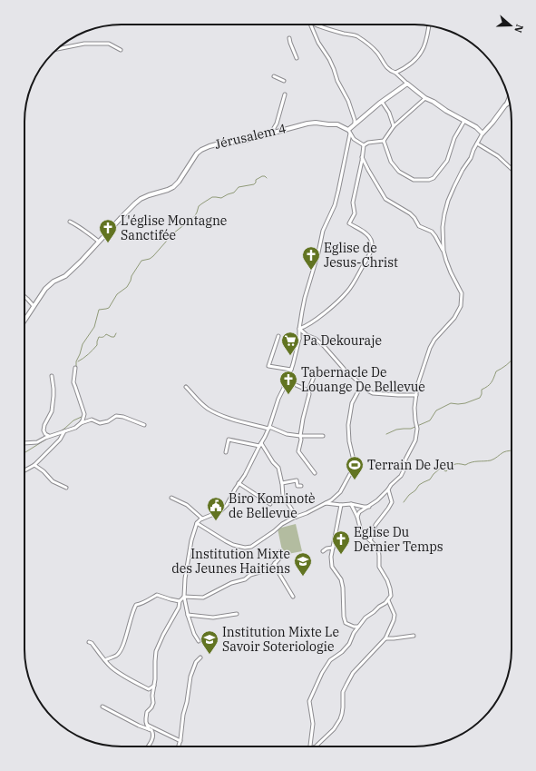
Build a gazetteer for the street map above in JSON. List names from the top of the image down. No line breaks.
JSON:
{"streets":{"street":["Jérusalem 4"]},"places":{"church":["L'église Montagne Sanctifée","Eglise de Jesus-Christ","Tabernacle De Louange De Bellevue","Eglise Du Dernier Temps"],"supermarket":["Pa Dekouraje"],"sports":["Terrain De Jeu"],"public building":["Biro Kominotè de Bellevue"],"school or university":["Institution Mixte des Jeunes Haitiens","Institution Mixte Le Savoir Soteriologie"]},"north":"right"}
